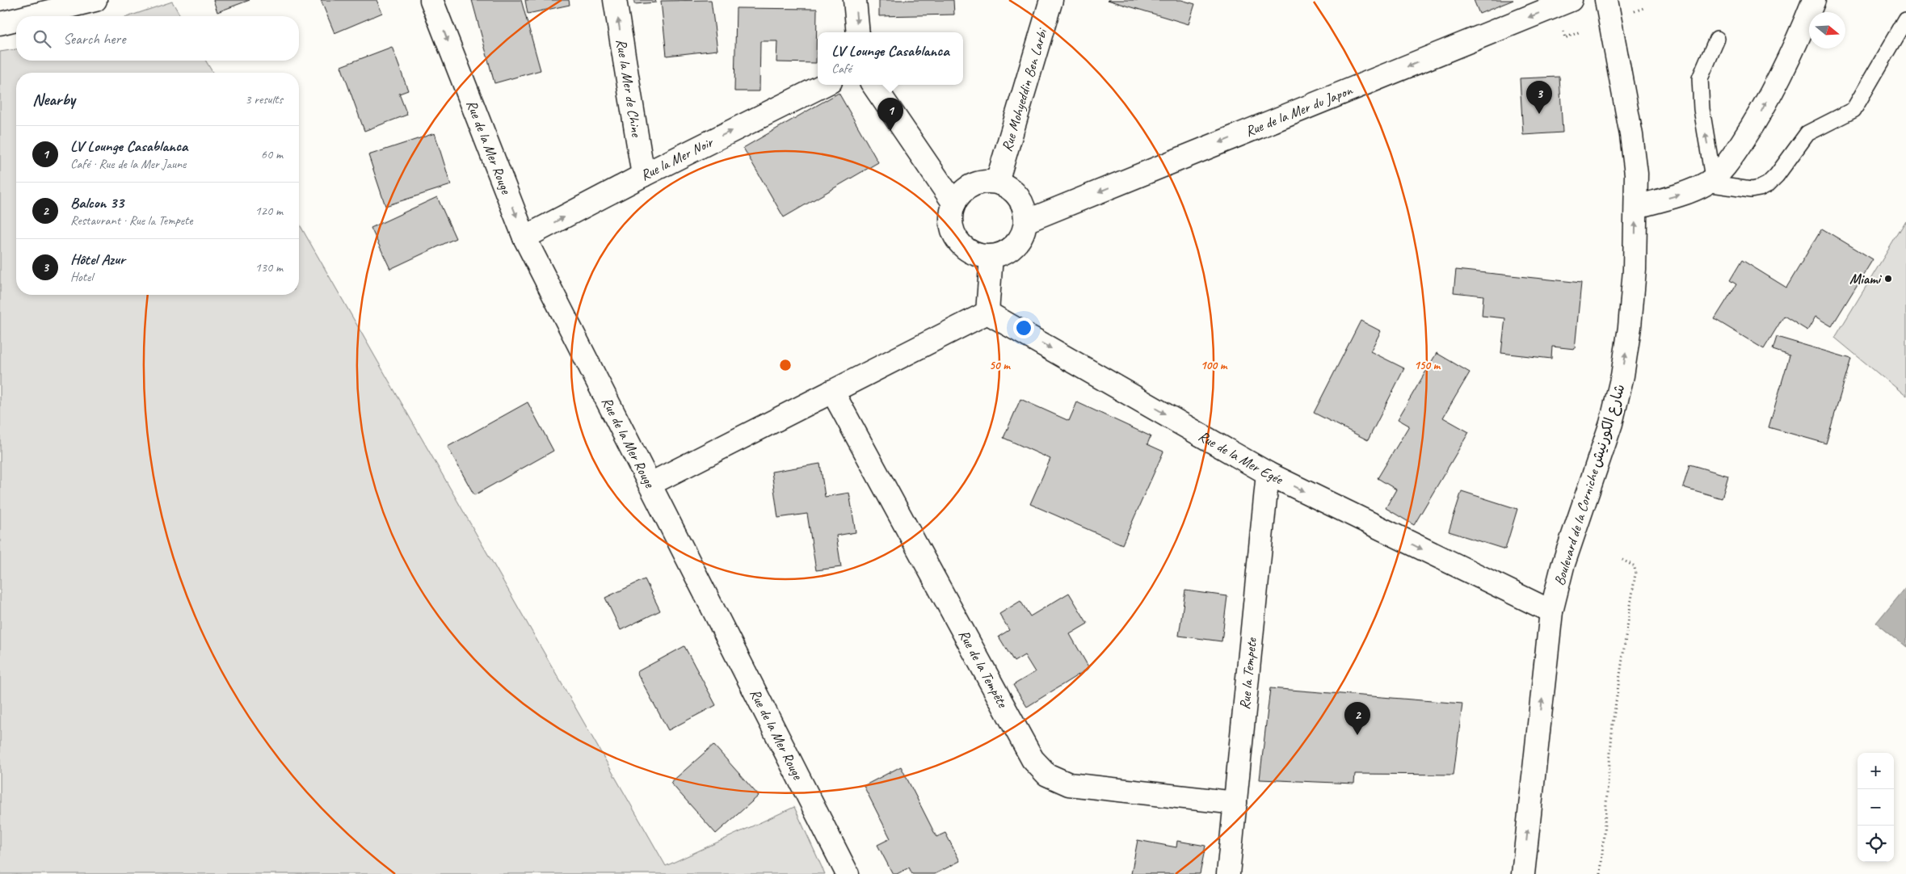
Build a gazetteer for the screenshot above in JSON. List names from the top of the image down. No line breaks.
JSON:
{"streets":{"street":["Rue la Mer de Chine","Rue Mohyeddin Ben Larbi","Rue de la Mer du Japon","Rue de la Mer Rouge","Rue la Mer Noir","Rue de la Mer Egée","Boulevard de la Corniche شارع الكورنيش","Rue de la Tempête","Rue la Tempete"]},"crossings":[["Rue la Mer de Chine","Rue la Mer Noir"],["Rue Mohyeddin Ben Larbi","Rue de la Mer du Japon"],["Rue de la Mer Rouge","Rue la Mer Noir"],["Rue de la Mer Egée","Boulevard de la Corniche شارع الكورنيش"],["Rue de la Mer Egée","Rue la Tempete"],["Rue de la Tempête","Rue la Tempete"]],"one_way":["Rue la Mer de Chine","Rue de la Mer du Japon","Rue la Mer Noir","Rue de la Mer Egée","Boulevard de la Corniche شارع الكورنيش"],"places":["Miami"],"north":"right","page":{"search":"Search here","popup":["LV Lounge Casablanca","Café"],"heading":["Nearby","3 results"],"pins":["3","1","2"],"list":[{"mark":"1","name":"LV Lounge Casablanca","note":"Café · Rue de la Mer Jaune","value":"60 m"},{"mark":"2","name":"Balcon 33","note":"Restaurant · Rue la Tempete","value":"120 m"},{"mark":"3","name":"Hôtel Azur","note":"Hotel","value":"130 m"}],"map_buttons":["+","−"]},"rings":["50 m","100 m","150 m"]}
